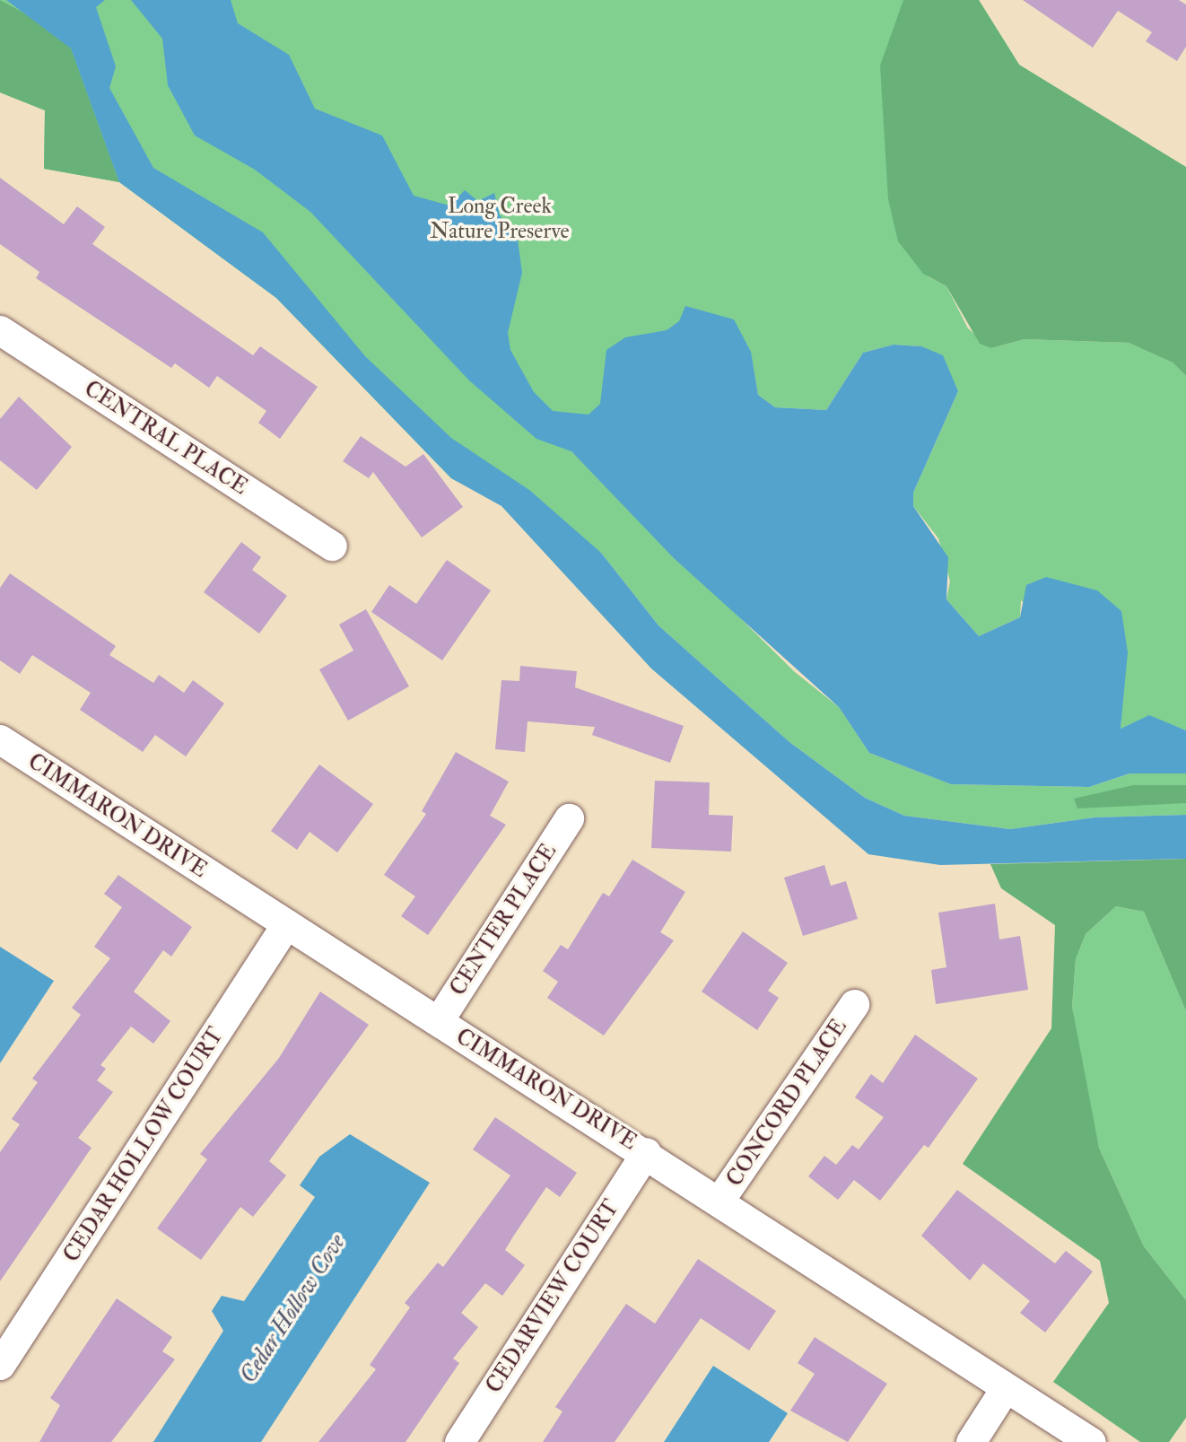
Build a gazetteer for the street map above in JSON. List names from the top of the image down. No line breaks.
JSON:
{"streets":{"street":["CENTRAL PLACE","CIMMARON DRIVE","CENTER PLACE","CONCORD PLACE","CEDAR HOLLOW COURT","CEDARVIEW COURT"]},"crossings":[["CIMMARON DRIVE","CENTER PLACE"],["CIMMARON DRIVE","CONCORD PLACE"],["CIMMARON DRIVE","CEDAR HOLLOW COURT"],["CIMMARON DRIVE","CEDARVIEW COURT"]],"water":["Cedar Hollow Cove"],"parks":["Long Creek Nature Preserve"]}
